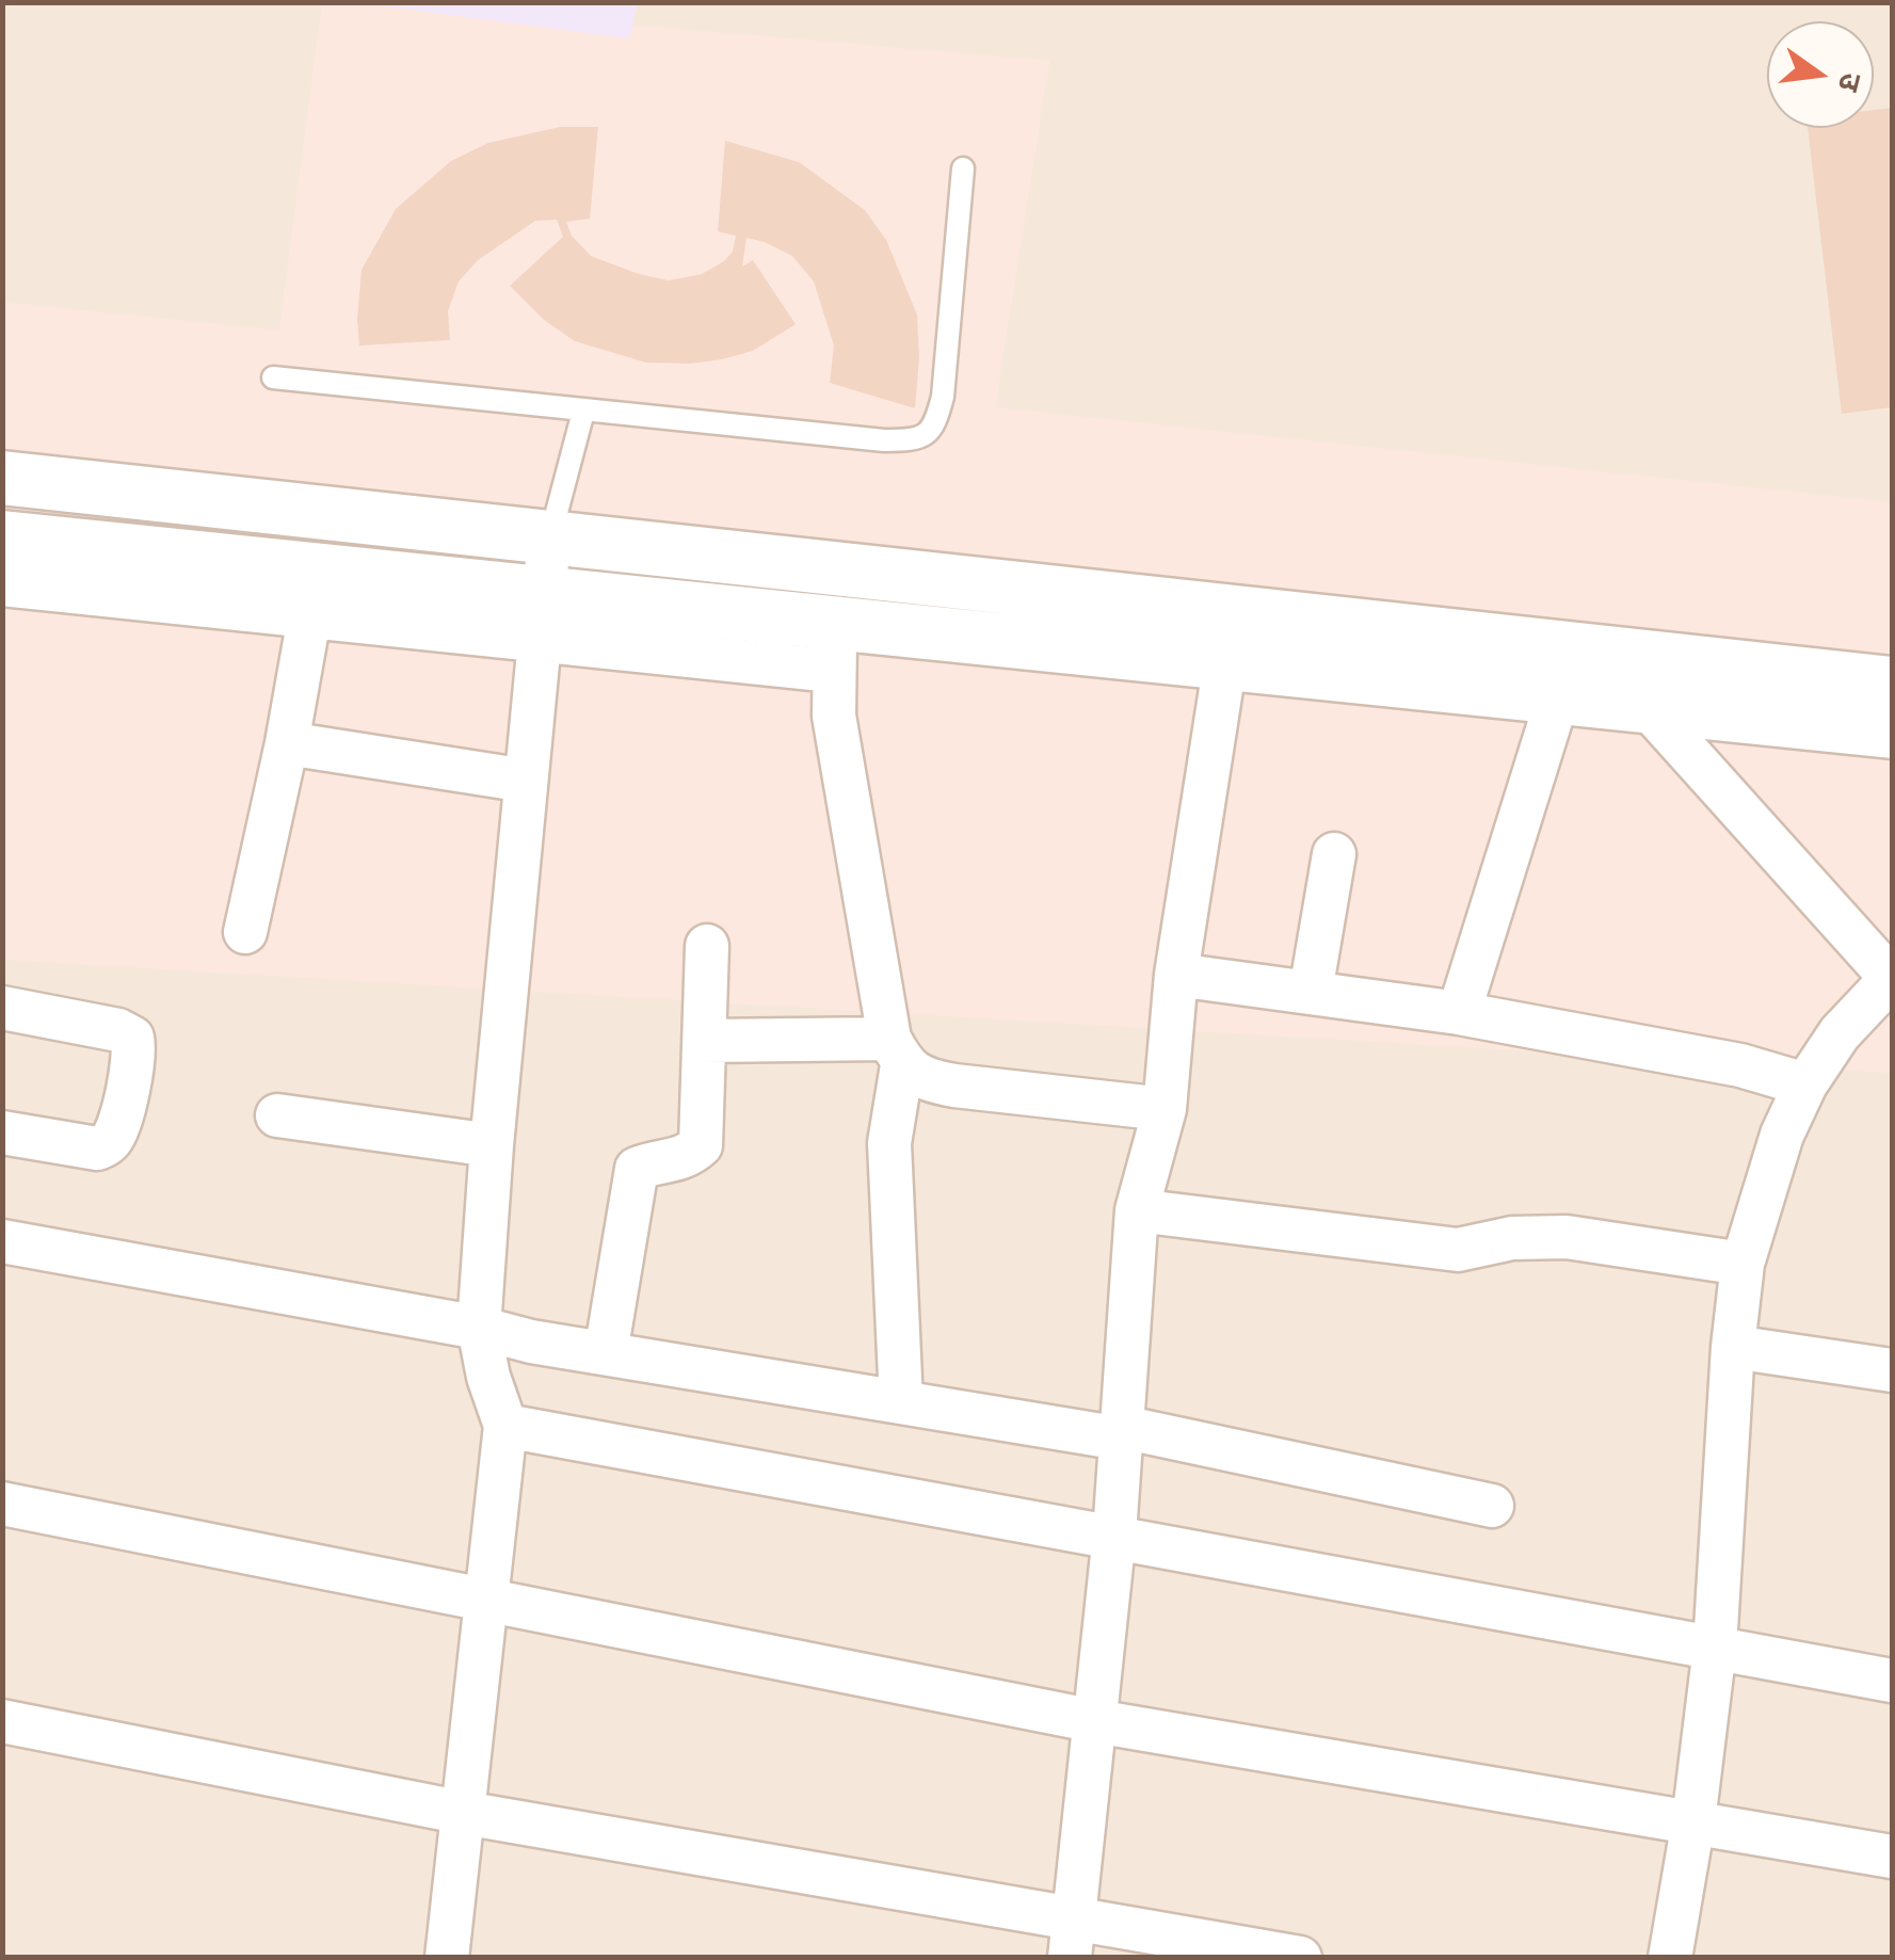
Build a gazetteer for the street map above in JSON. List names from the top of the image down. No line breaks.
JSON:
{"north":"right"}
